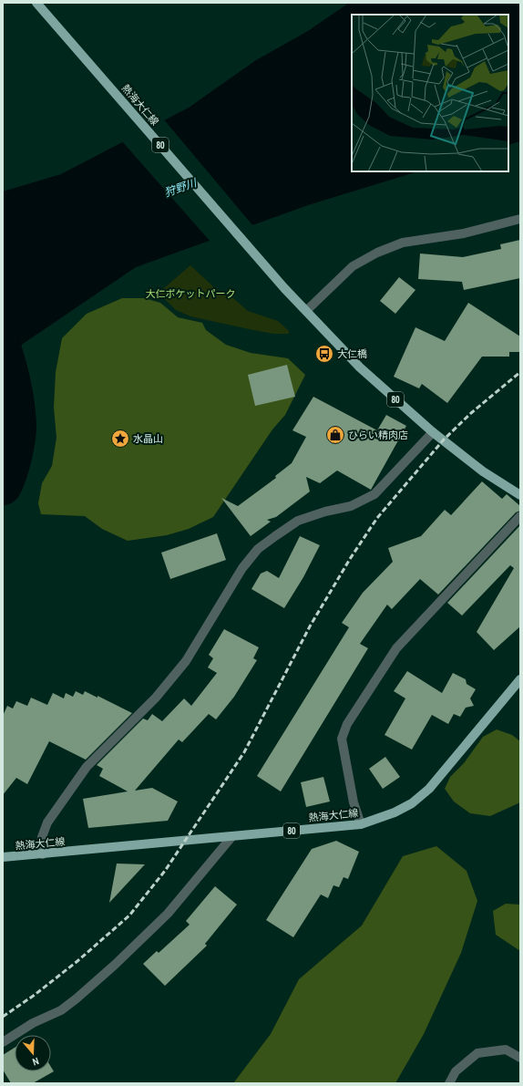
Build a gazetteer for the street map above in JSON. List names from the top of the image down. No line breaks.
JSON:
{"streets":{"main road":["熱海大仁線","80"]},"crossings":[["熱海大仁線","80"]],"water":["狩野川"],"parks":["大仁ポケットパーク"],"places":{"bus stop":["大仁橋"],"shop":["ひらい精肉店"],"place":["水晶山"]},"north":"bottom"}
